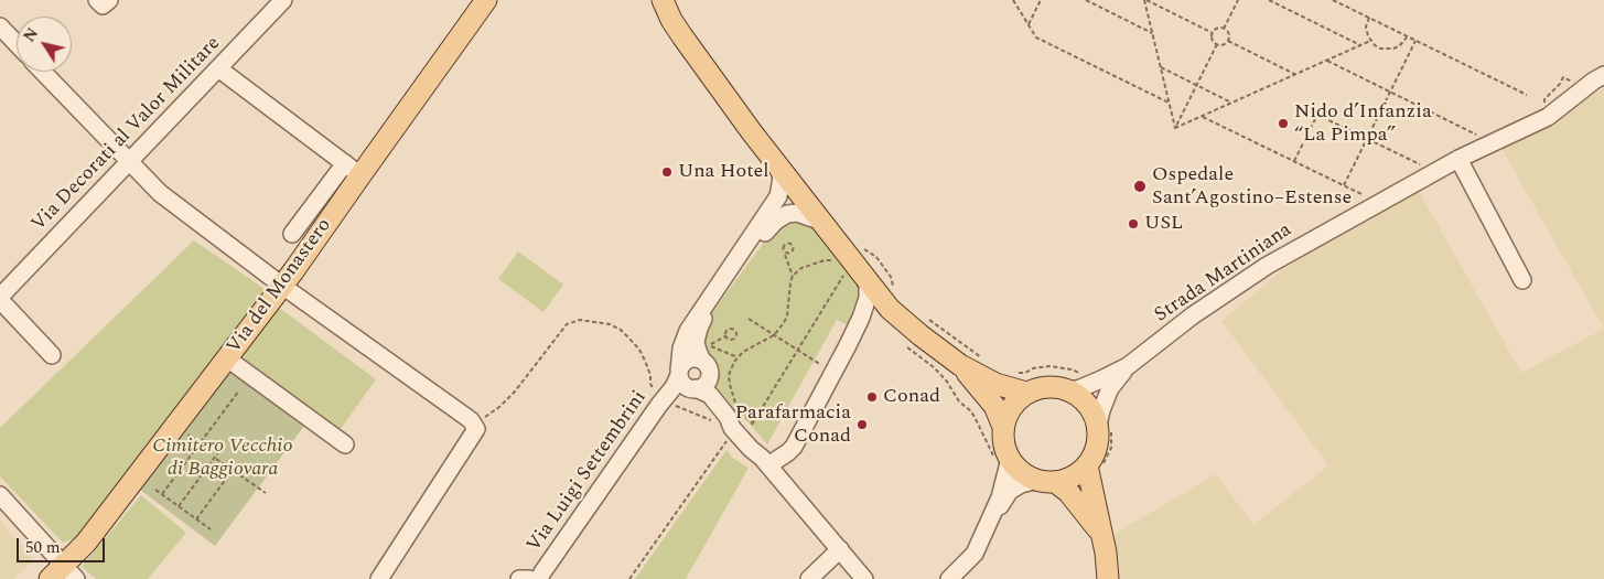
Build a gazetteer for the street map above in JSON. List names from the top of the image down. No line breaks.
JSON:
{"streets":{"main road":["Via del Monastero"],"street":["Via Decorati al Valor Militare","Strada Martiniana","Via Luigi Settembrini"]},"parks":["Cimitero Vecchio di Baggiovara"],"places":["Nido d’Infanzia “La Pimpa”","Una Hotel","Ospedale Sant’Agostino–Estense","USL","Conad","Parafarmacia Conad"],"scale_bar":"50 m","north":"top left"}
